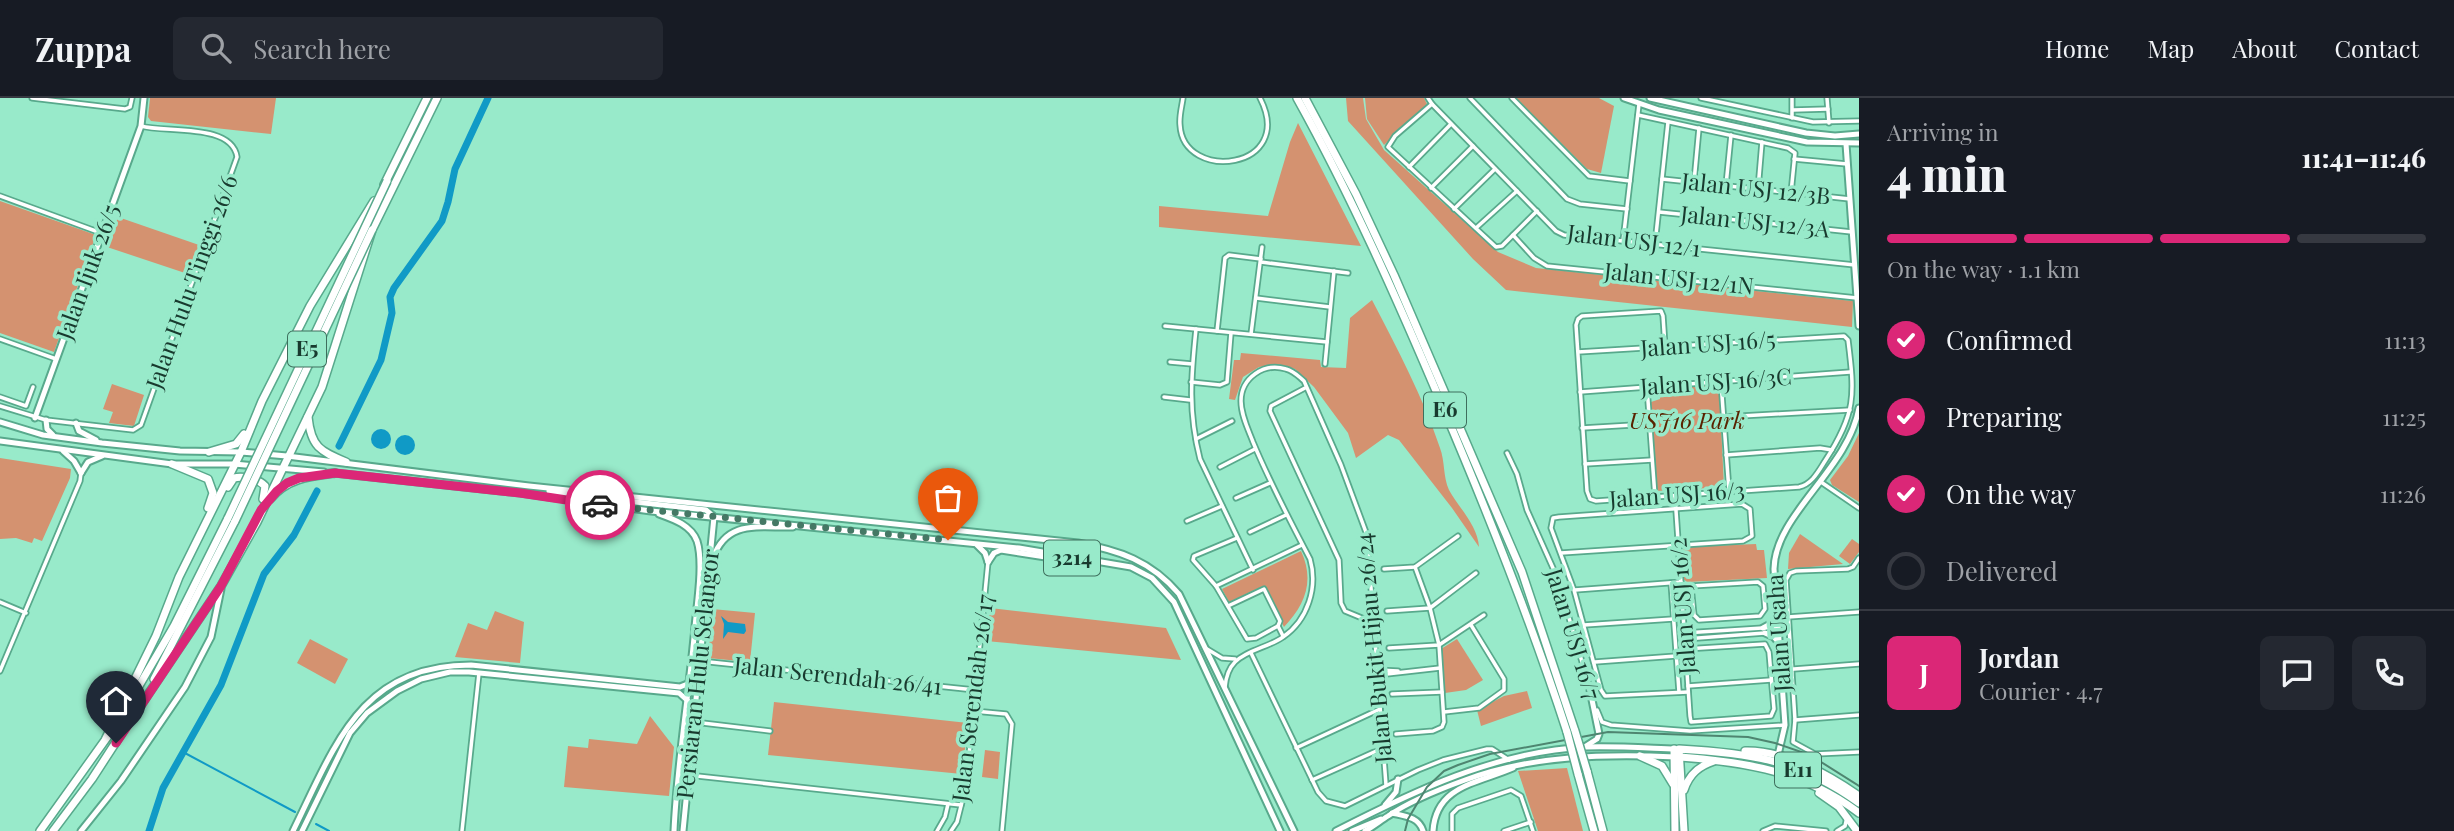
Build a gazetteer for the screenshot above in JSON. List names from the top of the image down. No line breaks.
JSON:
{"streets":{"highway":["E5","E6","E11"],"main road":["Jalan Ijuk 26/5","3214","Jalan Usaha","Persiaran Hulu Selangor"],"street":["Jalan USJ 12/3B","Jalan USJ 12/3A","Jalan USJ 12/1","Jalan USJ 12/1N","Jalan Hulu Tinggi 26/6","Jalan USJ 16/5","Jalan USJ 16/3C","Jalan USJ 16/3","Jalan USJ 16/2","Jalan USJ 16/7","Jalan Bukit Hijau 26/24","Jalan Serendah 26/41","Jalan Serendah 26/17"]},"crossings":[["Jalan Ijuk 26/5","Jalan Hulu Tinggi 26/6"],["Jalan USJ 16/5","Jalan USJ 16/3C"],["Jalan USJ 16/5","Jalan USJ 16/3"],["Jalan USJ 16/3C","Jalan USJ 16/3"],["Jalan USJ 16/3","Jalan USJ 16/2"],["3214","Persiaran Hulu Selangor"],["Jalan Usaha","Jalan USJ 16/7"],["Persiaran Hulu Selangor","Jalan Serendah 26/41"],["Jalan Serendah 26/41","Jalan Serendah 26/17"]],"parks":["USJ16 Park"],"page":{"header":"Zuppa","search":"Search here","nav":["Home","Map","About","Contact"],"heading":["4 min","Arriving in","11:41–11:46"],"panel":["Jordan","Courier · 4.7"],"bar":"On the way · 1.1 km","list":[["Confirmed","11:13"],["Preparing","11:25"],["On the way","11:26"],"Delivered"],"round":"J"}}
